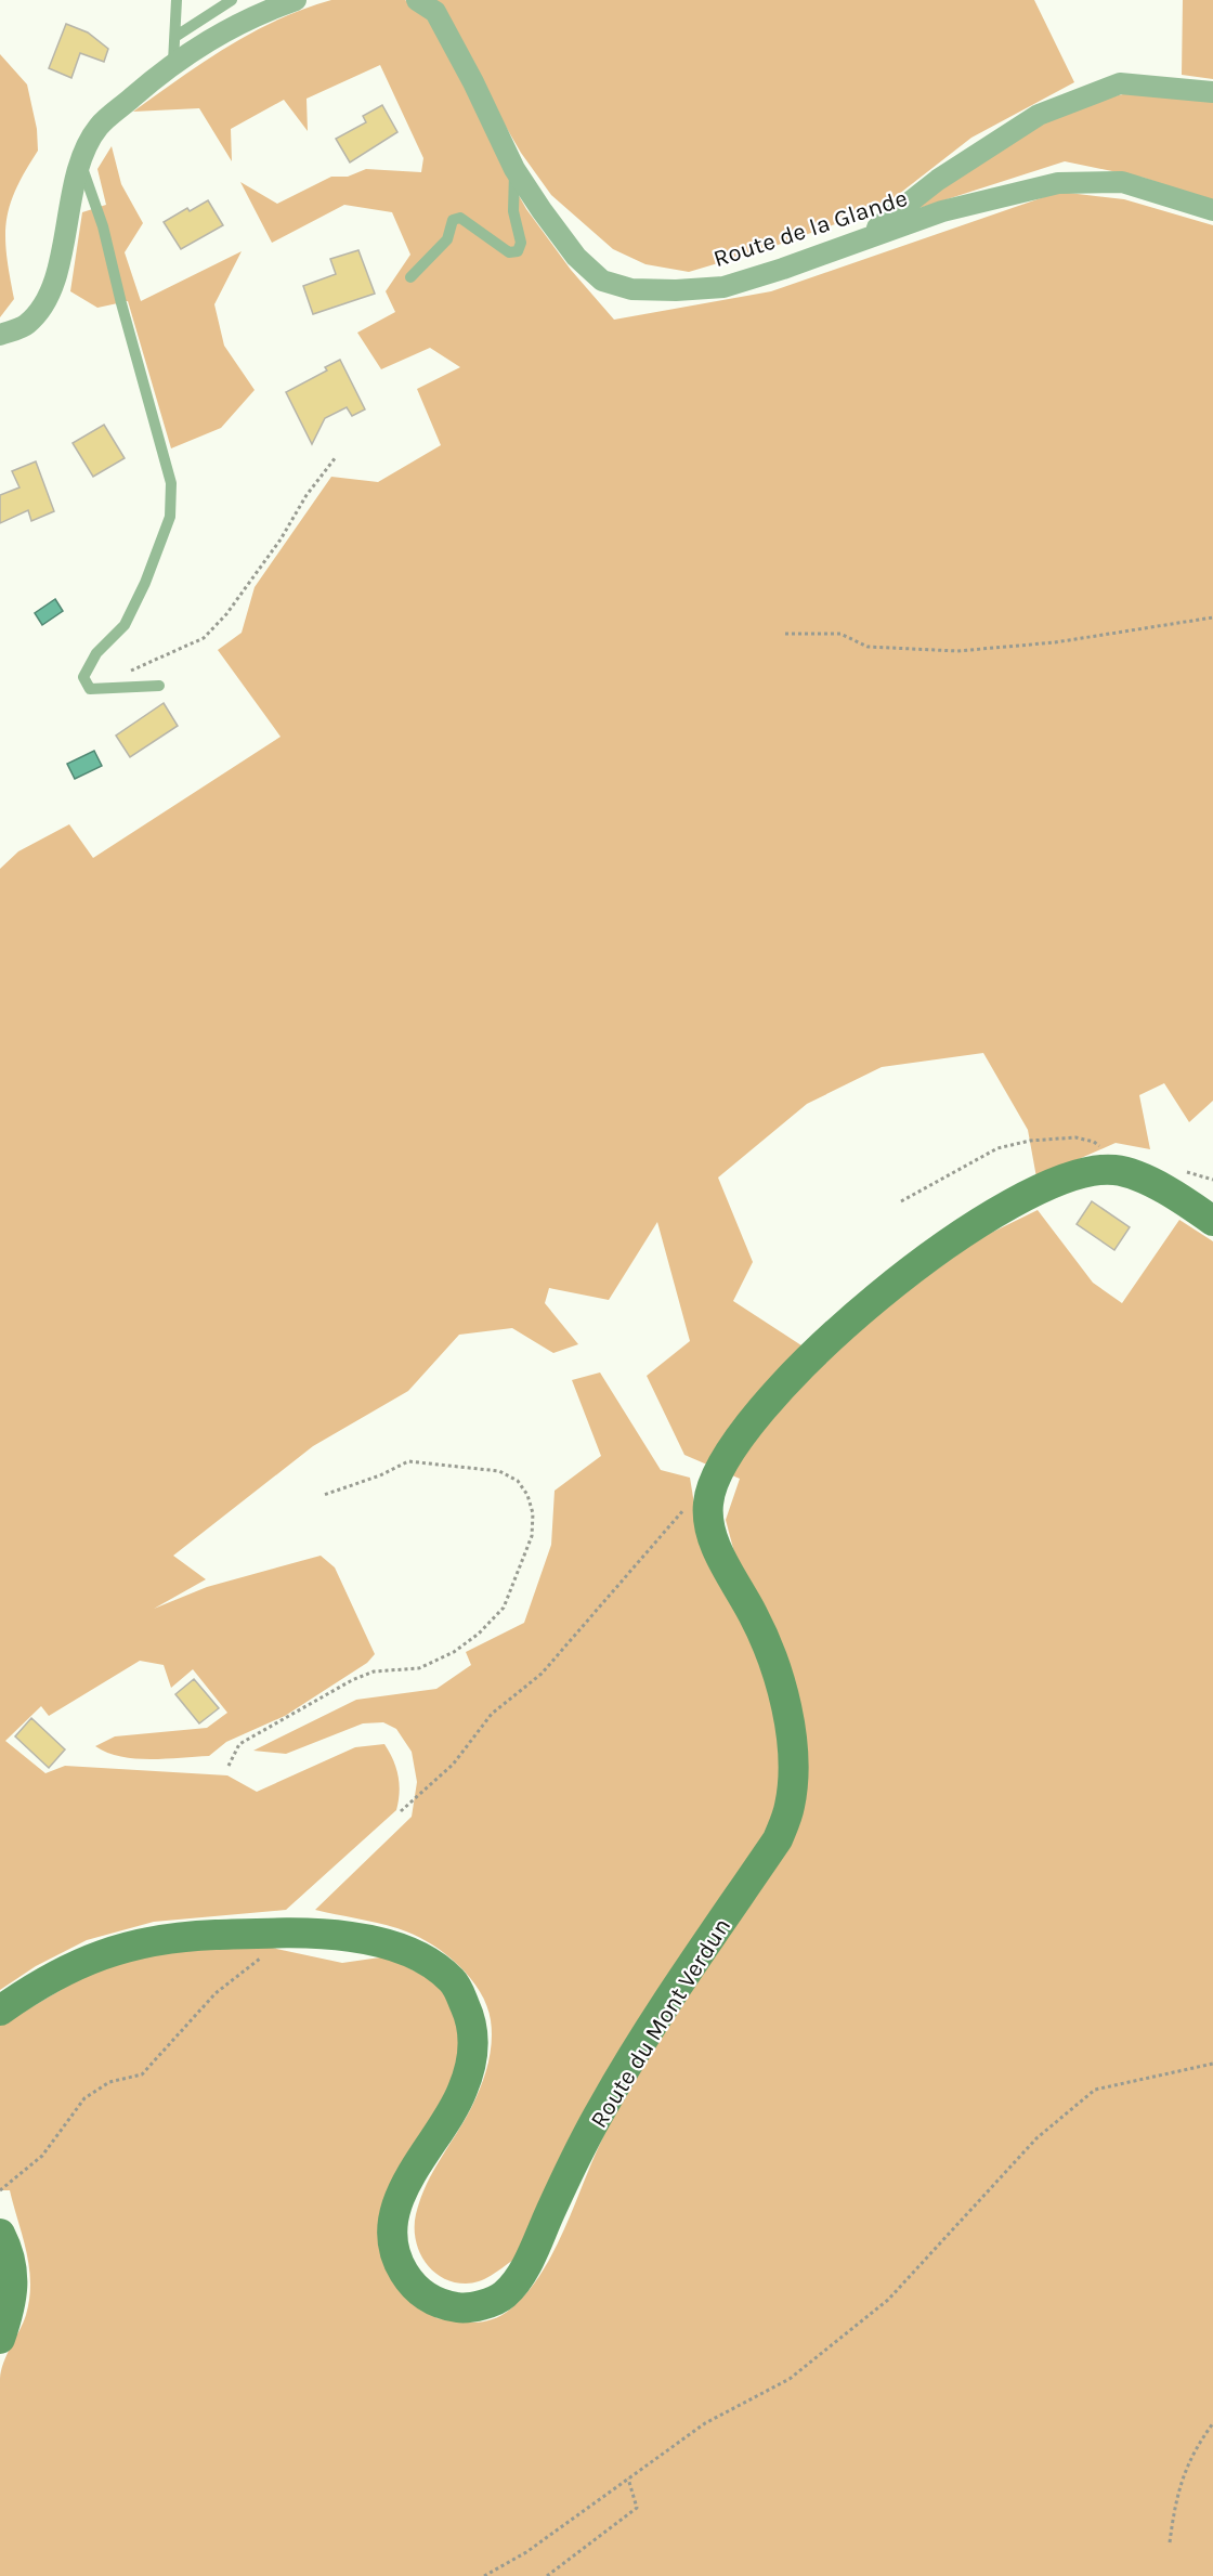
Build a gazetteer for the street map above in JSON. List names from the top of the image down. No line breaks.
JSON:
{"streets":{"street":["Route de la Glande","Route du Mont Verdun"]}}
